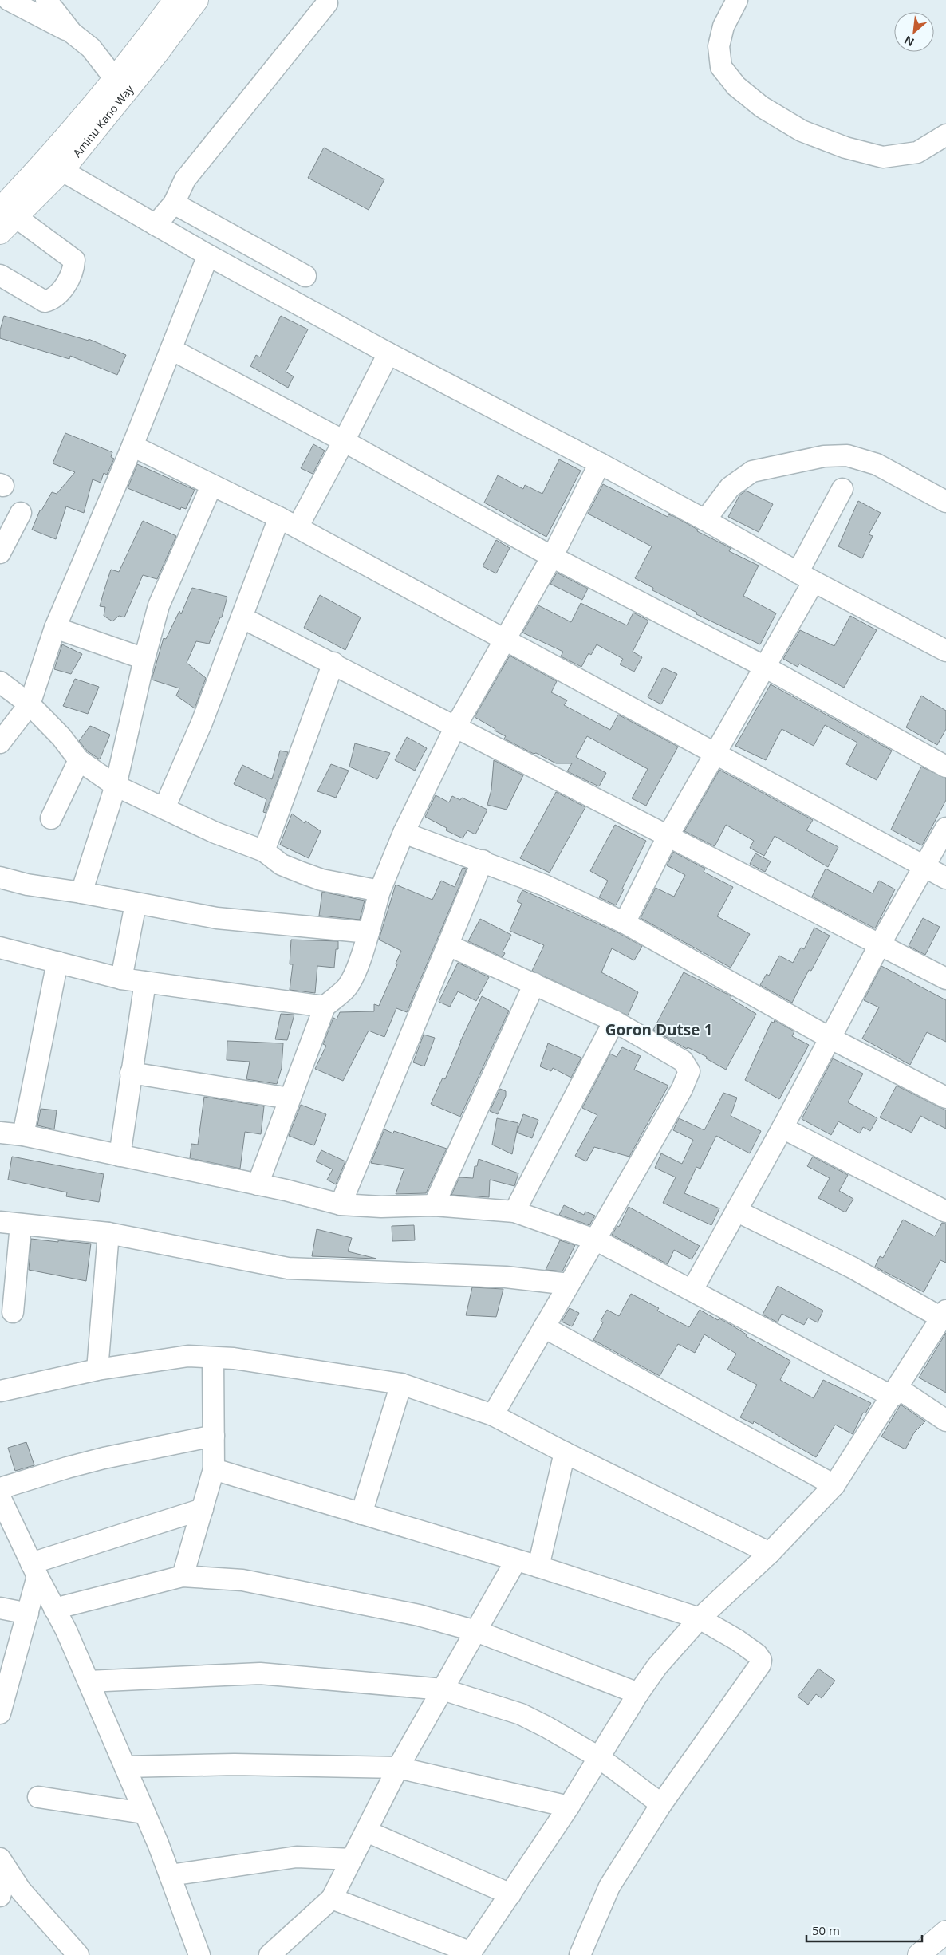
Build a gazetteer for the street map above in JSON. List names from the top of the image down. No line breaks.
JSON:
{"streets":{"main road":["Aminu Kano Way"]},"districts":["Goron Dutse 1"],"scale_bar":"50 m","north":"bottom left"}
